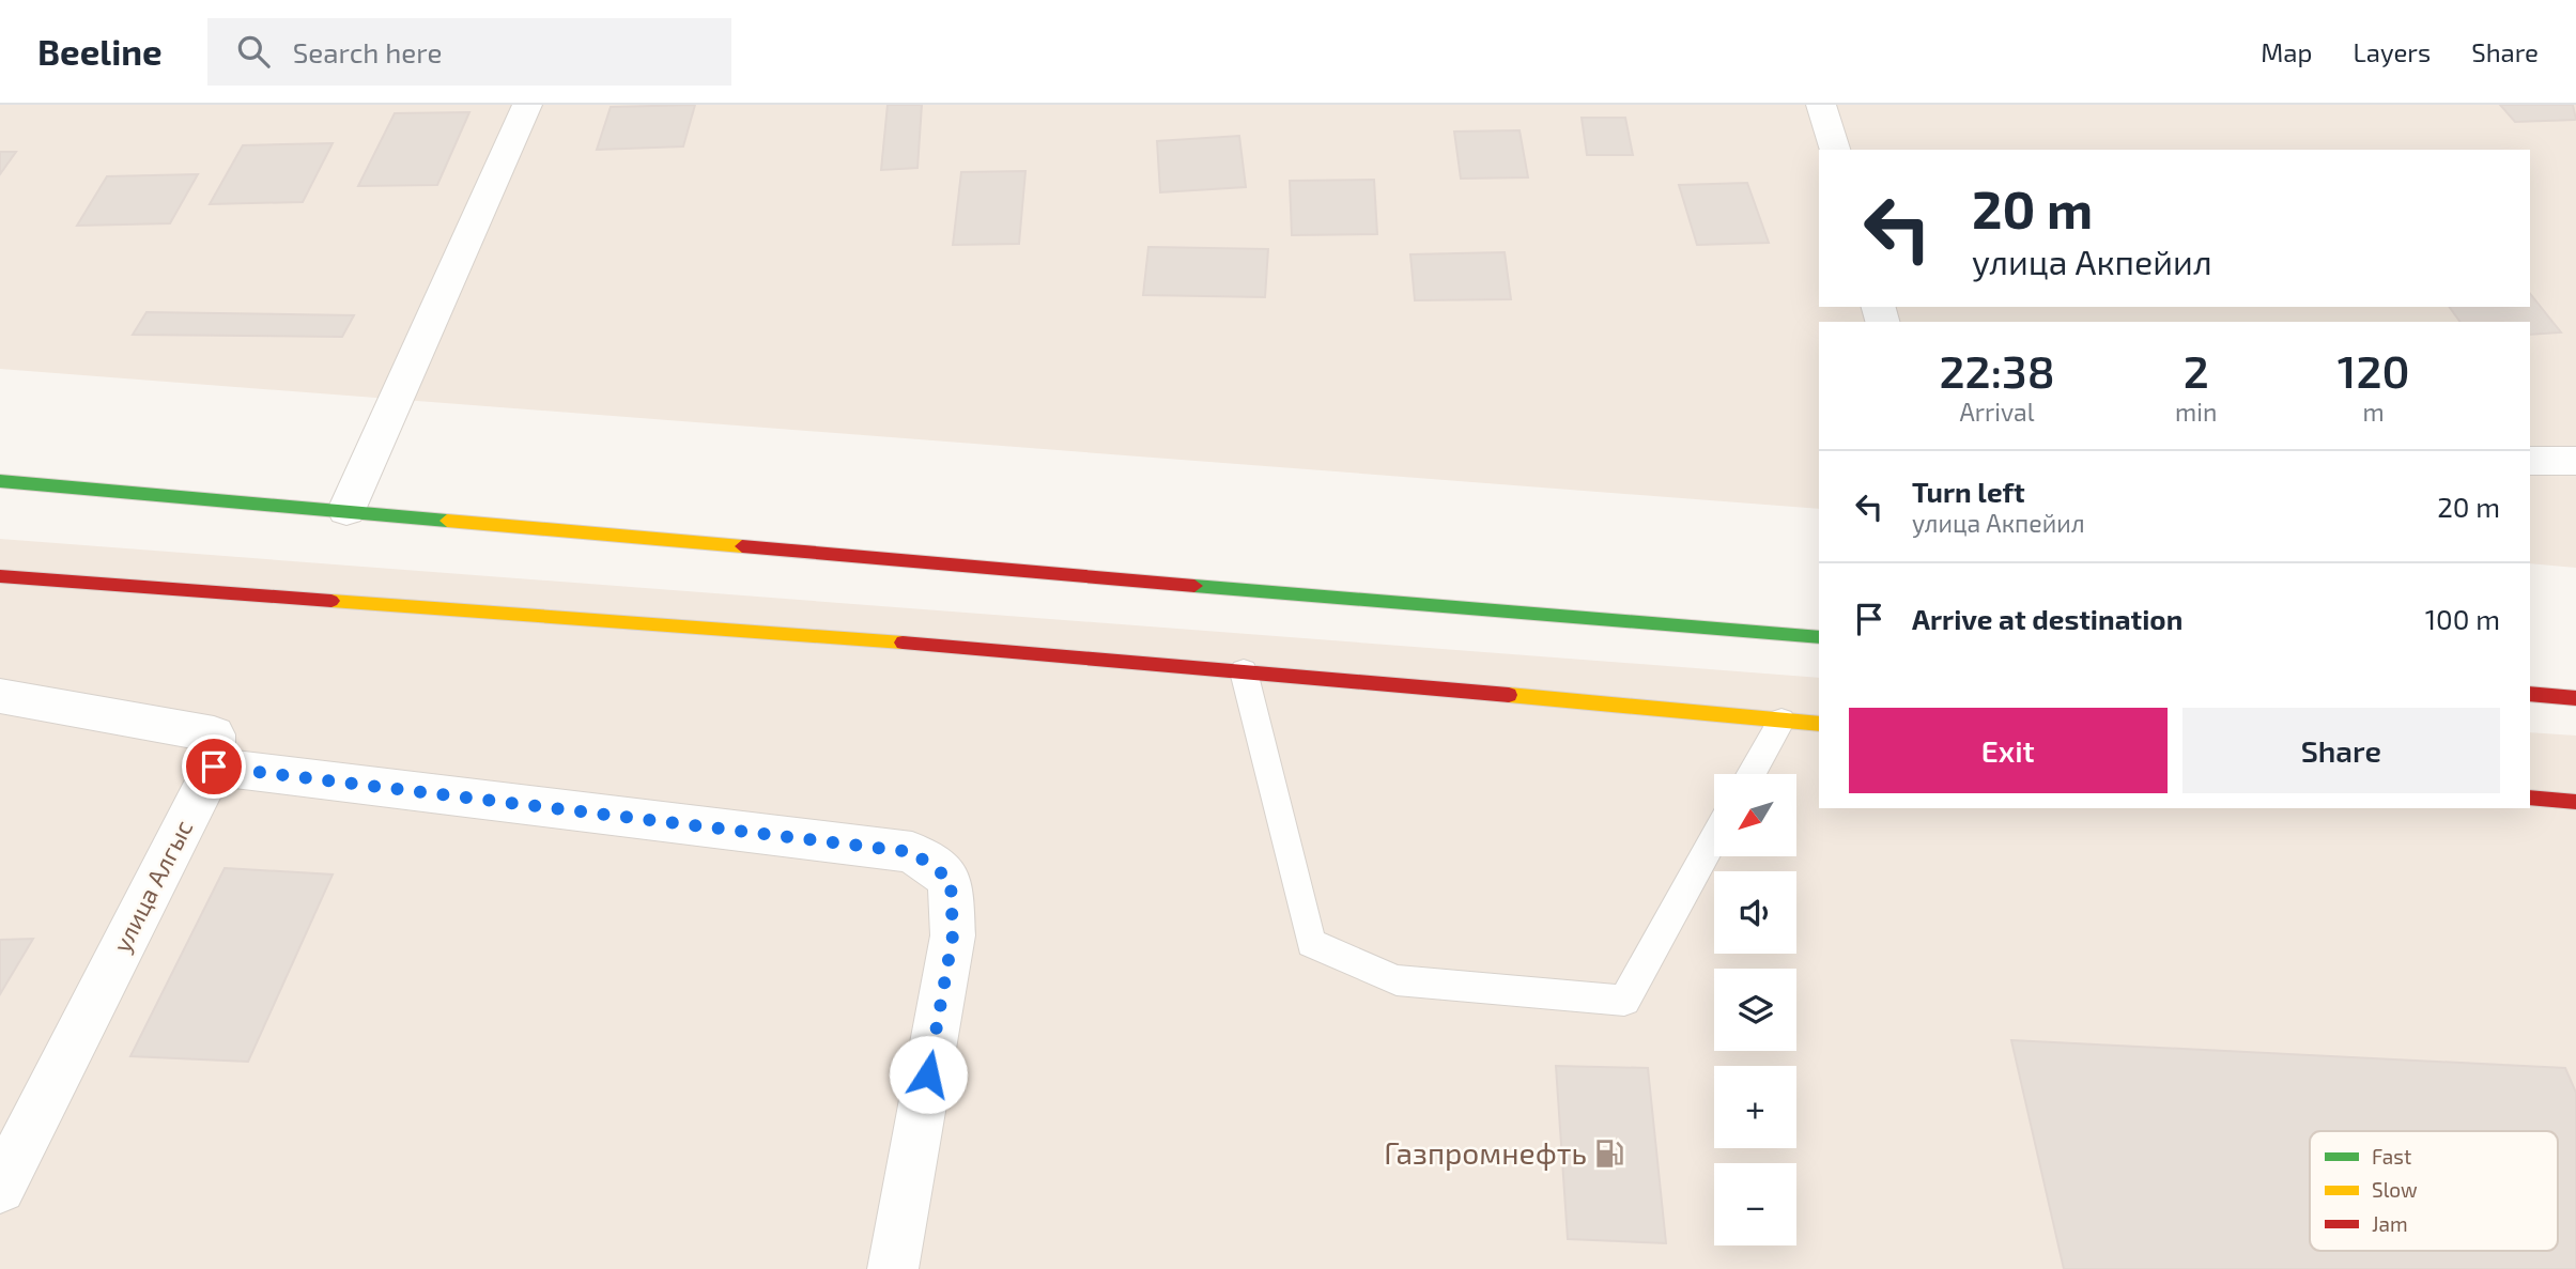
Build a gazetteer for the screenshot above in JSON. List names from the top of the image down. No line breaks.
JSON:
{"streets":{"street":["улица Алгыс"]},"places":{"fuel station":["Газпромнефть"]},"legend":["Fast","Slow","Jam"],"north":"bottom left","page":{"header":"Beeline","search":"Search here","nav":["Map","Layers","Share"],"turn":["20 m","улица Акпейил"],"eta":["22:38","Arrival","2","min","120","m"],"list":[{"name":"Turn left","note":"улица Акпейил","value":"20 m"},{"name":"Arrive at destination","value":"100 m"}],"buttons":["Exit","Share"],"map_buttons":["+","−"]}}
